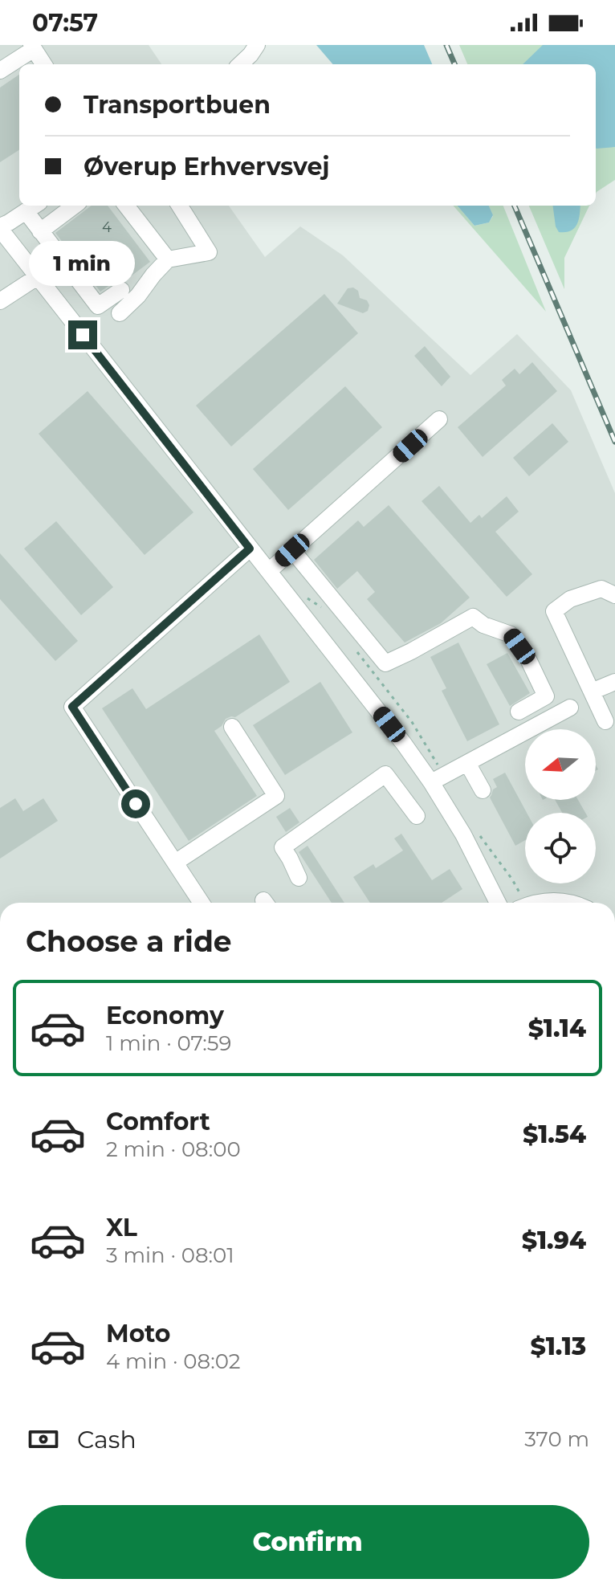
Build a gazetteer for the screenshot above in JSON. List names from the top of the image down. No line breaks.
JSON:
{"house_numbers":["4"],"north":"left","page":{"status":"07:57","banner":["Transportbuen","Øverup Erhvervsvej"],"bubble":"1 min","heading":"Choose a ride","list":[{"name":"Economy","note":"1 min · 07:59","value":"$1.14"},{"name":"Comfort","note":"2 min · 08:00","value":"$1.54"},{"name":"XL","note":"3 min · 08:01","value":"$1.94"},{"name":"Moto","note":"4 min · 08:02","value":"$1.13"}],"pay":["Cash","370 m"],"buttons":"Confirm"}}
